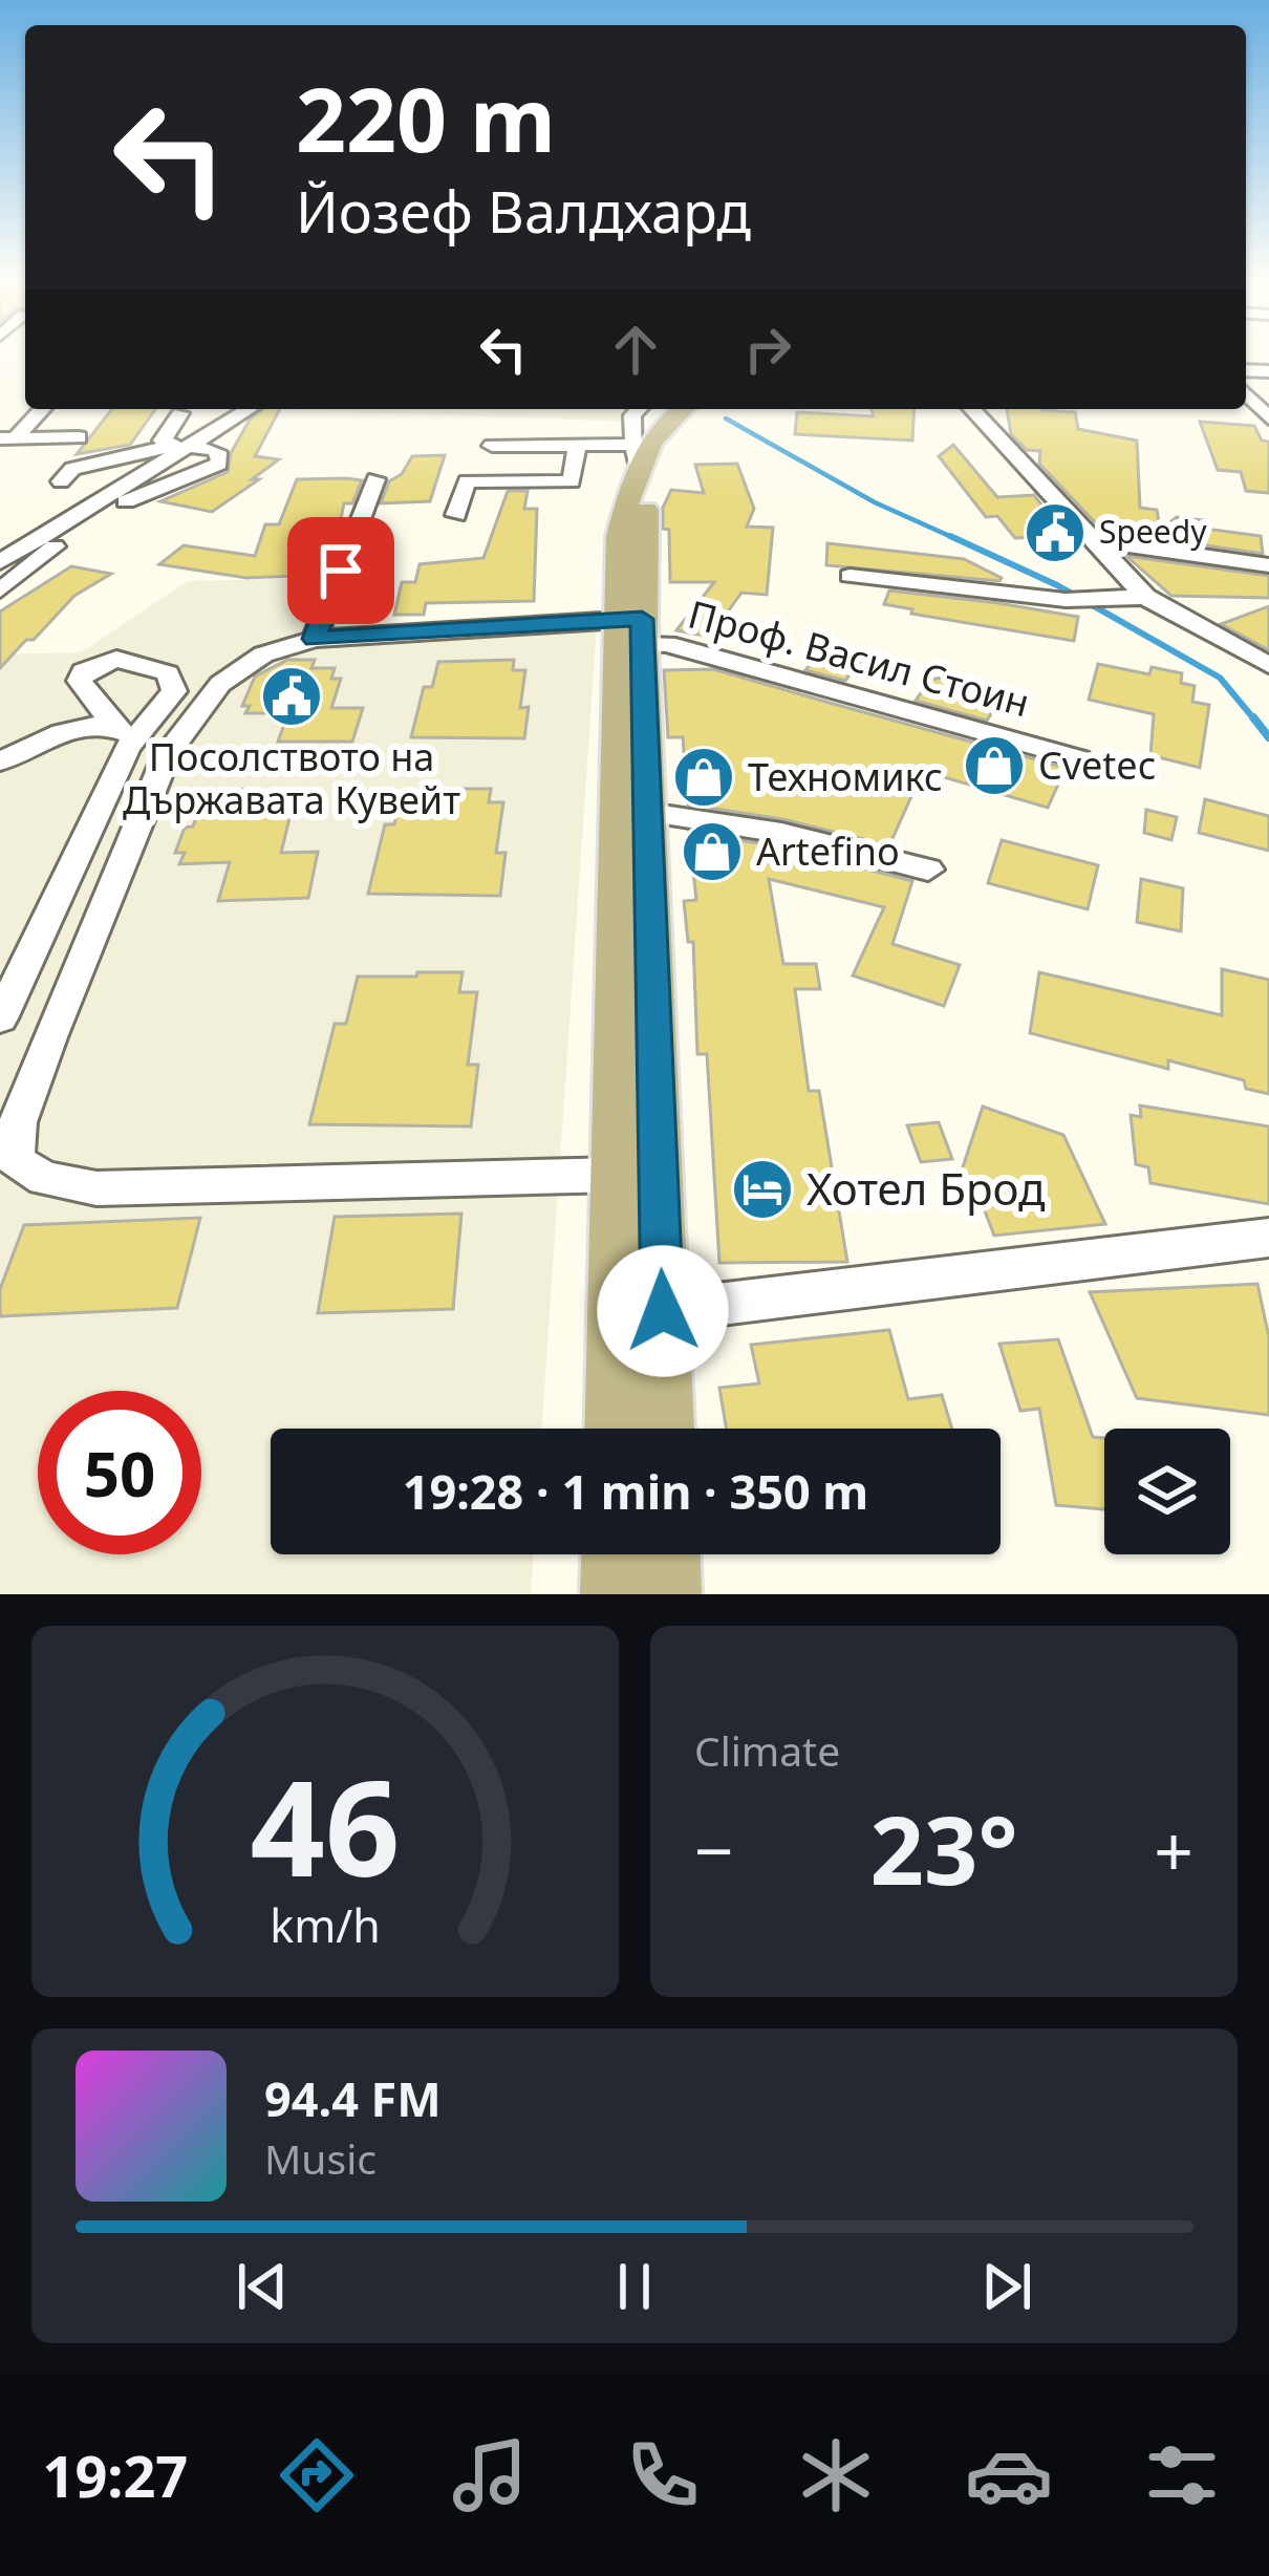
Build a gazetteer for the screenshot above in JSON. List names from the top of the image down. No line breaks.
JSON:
{"streets":{"street":["Проф. Васил Стоин"]},"places":{"public building":["Speedy","Посолството на Държавата Кувейт"],"shop":["Cvetec","Техномикс","Artefino"],"hotel":["Хотел Брод"]},"page":{"turn":["220 m","Йозеф Валдхард"],"limit":"50","trip":"19:28 · 1 min · 350 m","tile":"Climate","heat":["−","23°","+"],"song":["94.4 FM","Music"],"tabs":"19:27","gauge":["46","km/h"]}}
